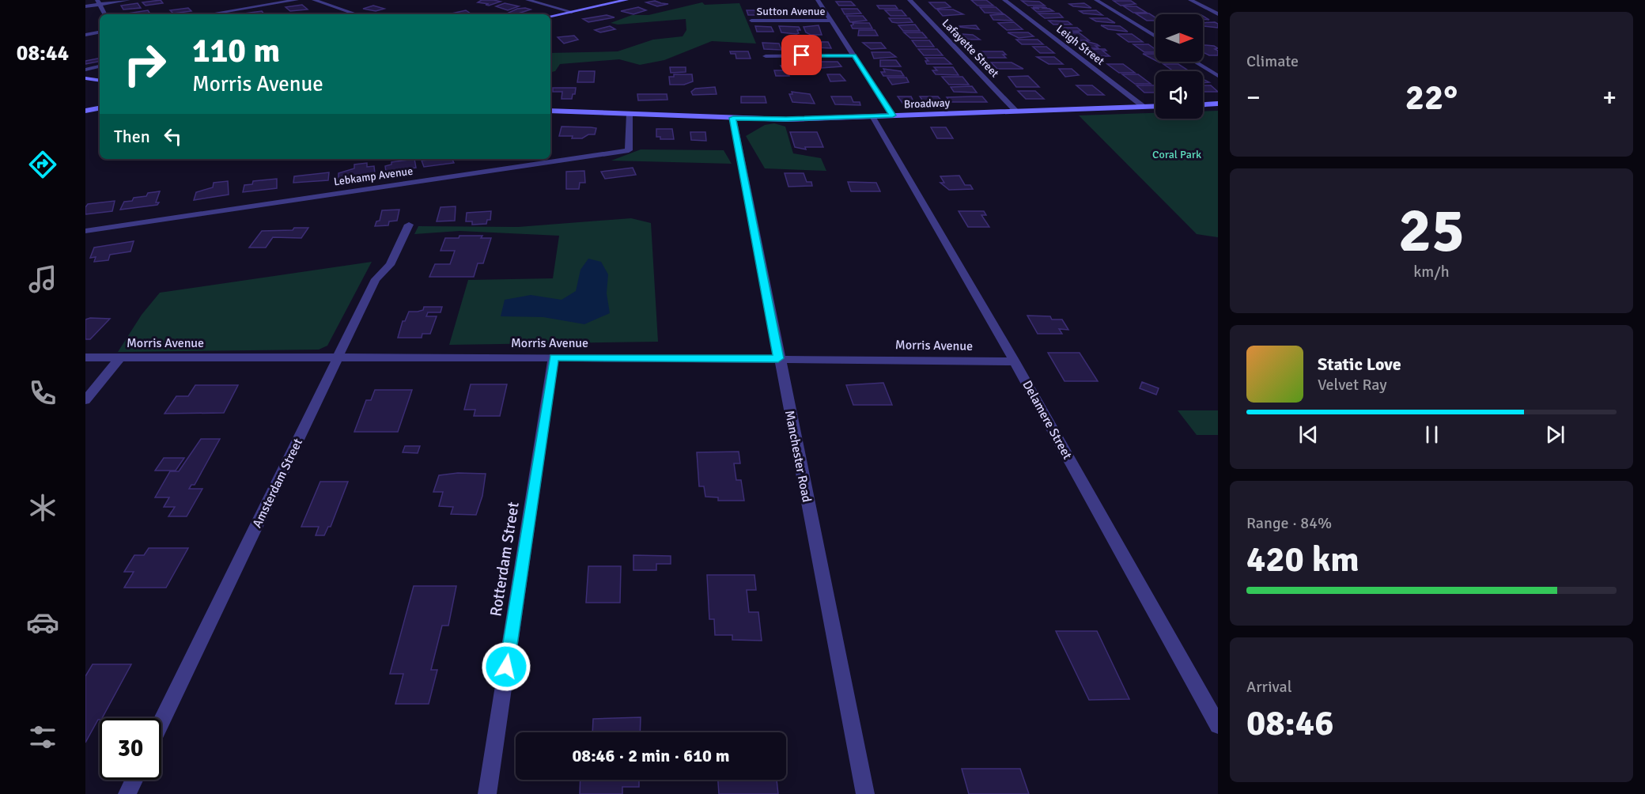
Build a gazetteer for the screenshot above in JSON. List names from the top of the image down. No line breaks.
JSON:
{"streets":{"main road":["Broadway"],"street":["Sutton Avenue","Leigh Street","Lafayette Street","Lebkamp Avenue","Morris Avenue","Delamere Street","Manchester Road","Amsterdam Street","Rotterdam Street"]},"crossings":[["Leigh Street","Broadway"],["Lafayette Street","Broadway"],["Broadway","Lebkamp Avenue"],["Broadway","Delamere Street"],["Broadway","Manchester Road"],["Morris Avenue","Delamere Street"],["Morris Avenue","Manchester Road"],["Morris Avenue","Amsterdam Street"],["Morris Avenue","Rotterdam Street"]],"parks":["Coral Park"],"north":"right","page":{"tabs":"08:44","tile":["Climate",["25","km/h"],["Range · 84%","420 km"],["Arrival","08:46"]],"turn":["110 m","Morris Avenue"],"heat":["−","22°","+"],"then":"Then","song":["Static Love","Velvet Ray"],"limit":"30","trip":"08:46 · 2 min · 610 m"}}
